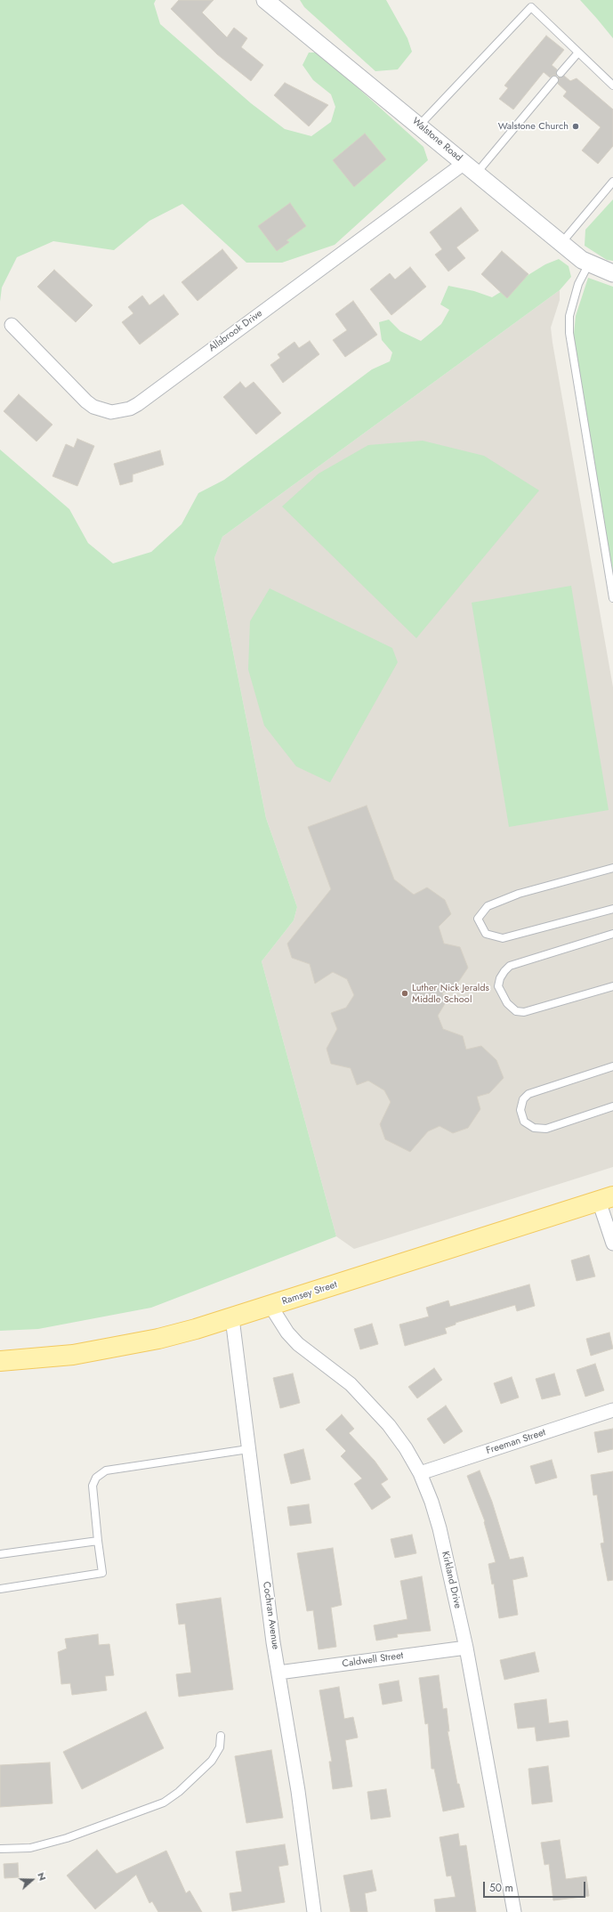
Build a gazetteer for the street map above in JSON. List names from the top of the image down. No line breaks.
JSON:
{"streets":{"main road":["Ramsey Street"],"street":["Walstone Road","Allsbrook Drive","Freeman Street","Kirkland Drive","Cochran Avenue","Caldwell Street"]},"crossings":[["Walstone Road","Allsbrook Drive"],["Ramsey Street","Kirkland Drive"],["Ramsey Street","Cochran Avenue"],["Freeman Street","Kirkland Drive"],["Kirkland Drive","Caldwell Street"],["Cochran Avenue","Caldwell Street"]],"places":["Walstone Church","Luther Nick Jeralds Middle School"],"scale_bar":"50 m","north":"right"}
